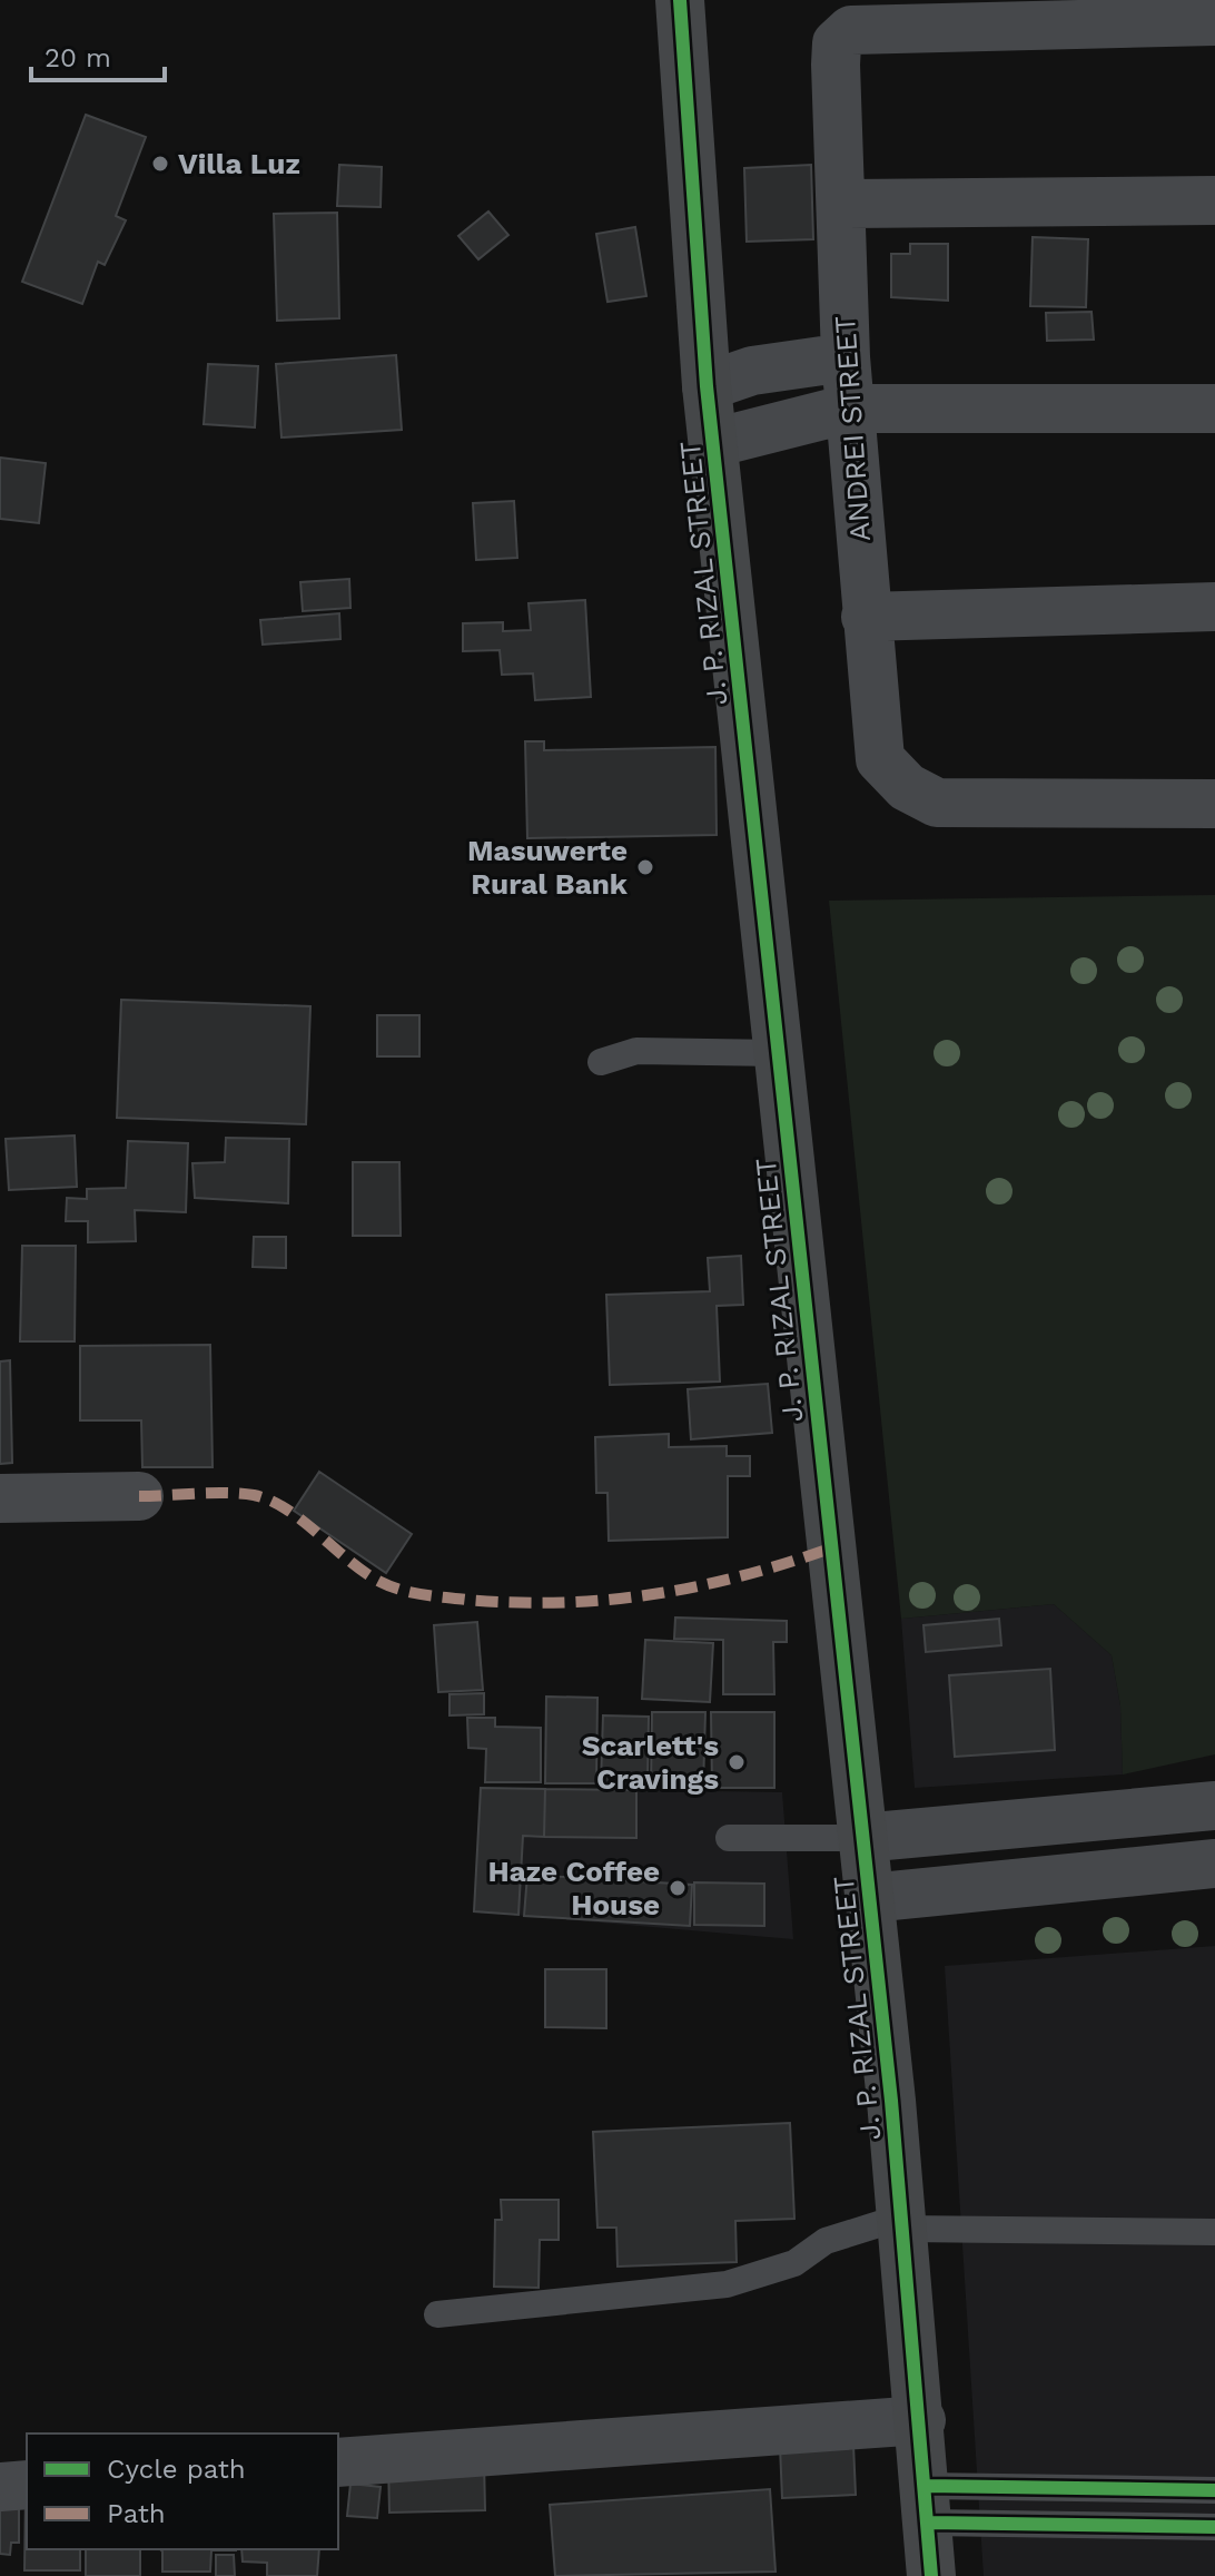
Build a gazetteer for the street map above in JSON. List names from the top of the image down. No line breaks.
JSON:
{"streets":{"main road":["J. P. RIZAL STREET"],"street":["ANDREI STREET"]},"places":["Villa Luz","Masuwerte Rural Bank","Scarlett's Cravings","Haze Coffee House"],"legend":["Cycle path","Path"],"scale_bar":"20 m"}
